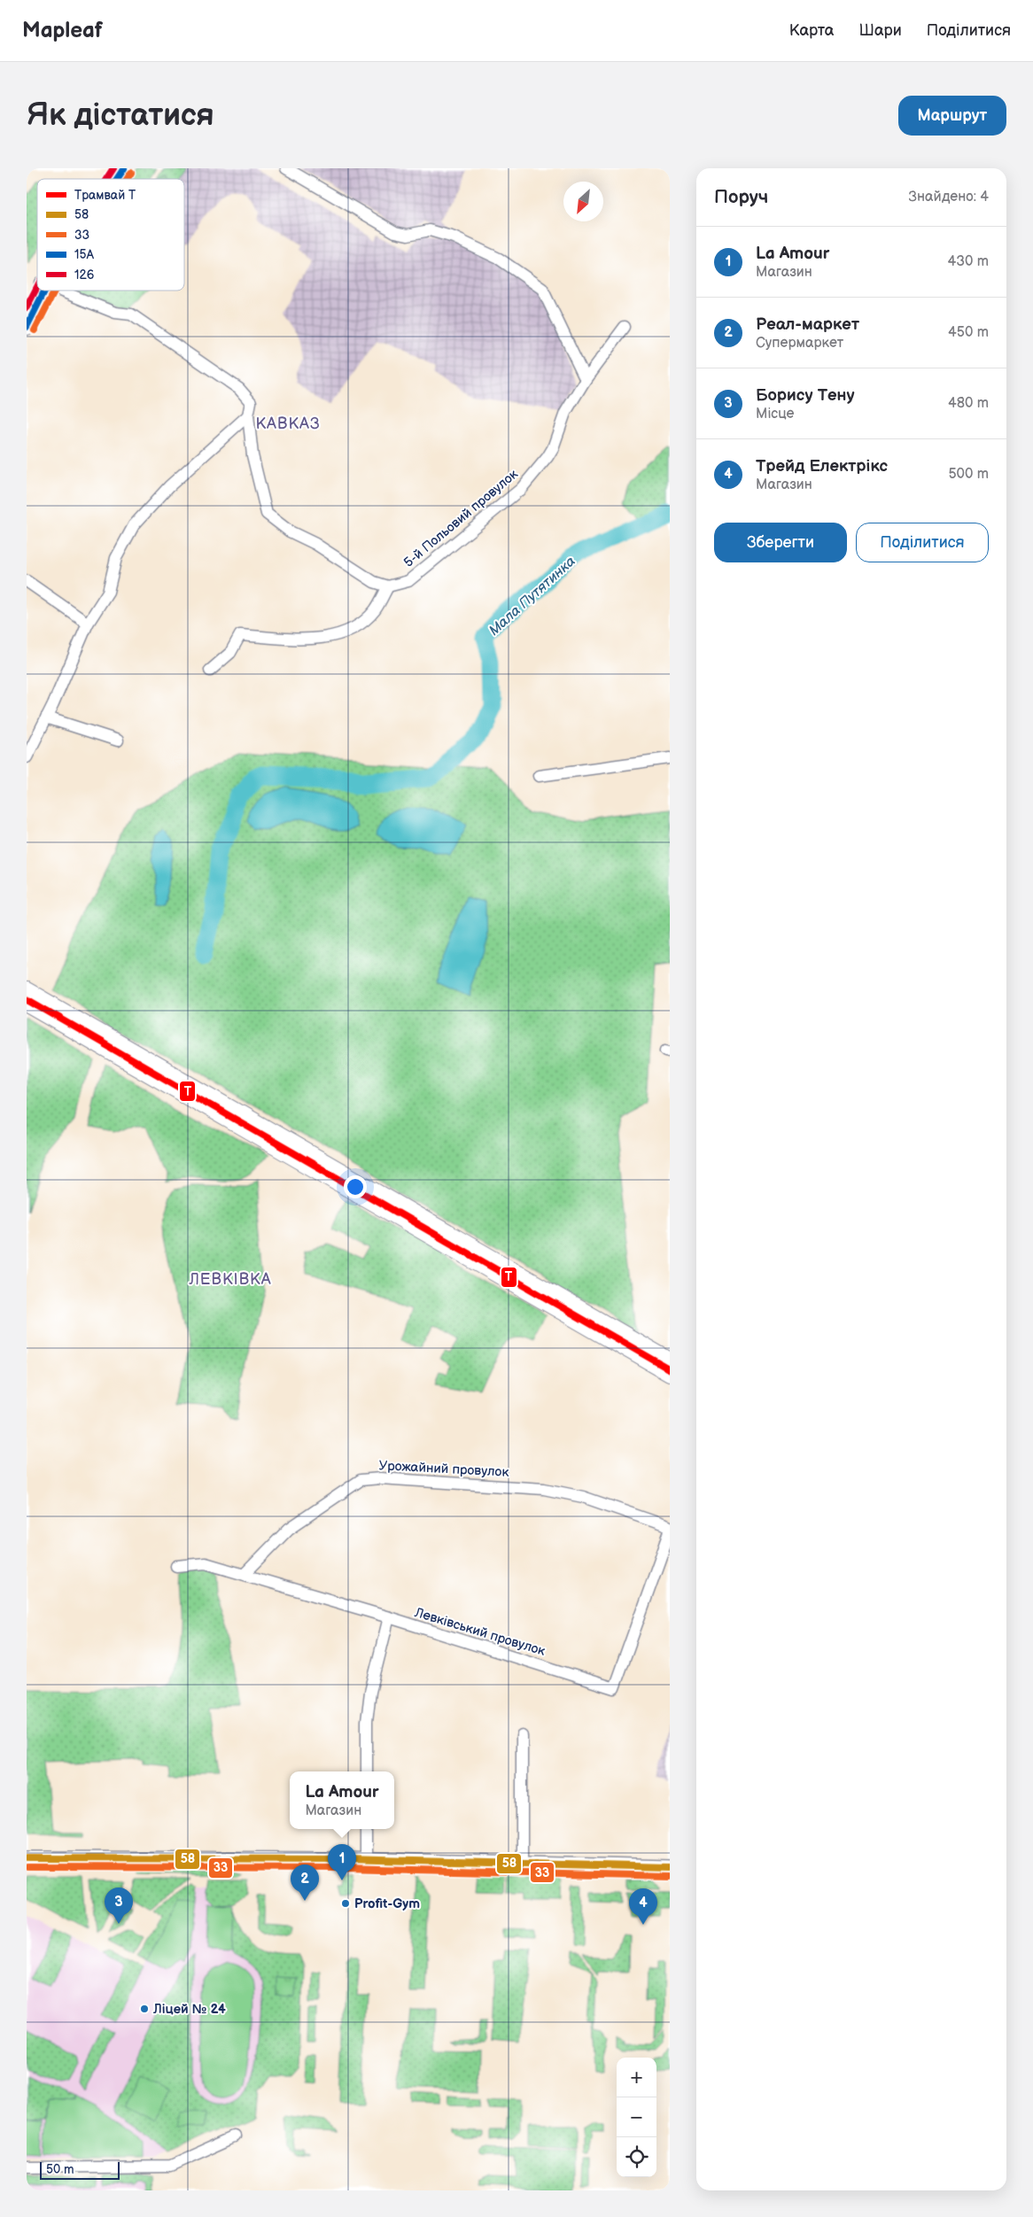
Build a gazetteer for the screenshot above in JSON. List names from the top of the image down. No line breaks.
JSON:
{"streets":{"street":["5-й Польовий провулок","Урожайний провулок","Левківський провулок"]},"crossings":[["Урожайний провулок","Левківський провулок"]],"districts":["КАВКАЗ","ЛЕВКІВКА"],"water":["Мала Путятинка"],"places":["Profit-Gym","Ліцей № 24"],"lines":["transit line 15A","transit line 126","transit line 33","tram line Т","transit line 58"],"legend":["Трамвай Т","58","33","15A","126"],"scale_bar":"50 m","north":"bottom left","page":{"header":"Mapleaf","nav":["Карта","Шари","Поділитися"],"buttons":["Маршрут",["Зберегти","Поділитися"]],"title":"Як дістатися","heading":["Поруч","Знайдено: 4"],"list":[{"mark":"1","name":"La Amour","note":"Магазин","value":"430 m"},{"mark":"2","name":"Реал-маркет","note":"Супермаркет","value":"450 m"},{"mark":"3","name":"Борису Тену","note":"Місце","value":"480 m"},{"mark":"4","name":"Трейд Електрікс","note":"Магазин","value":"500 m"}],"popup":["La Amour","Магазин"],"pins":["1","2","3","4"],"map_buttons":["+","−"],"scale":"50 m"}}
